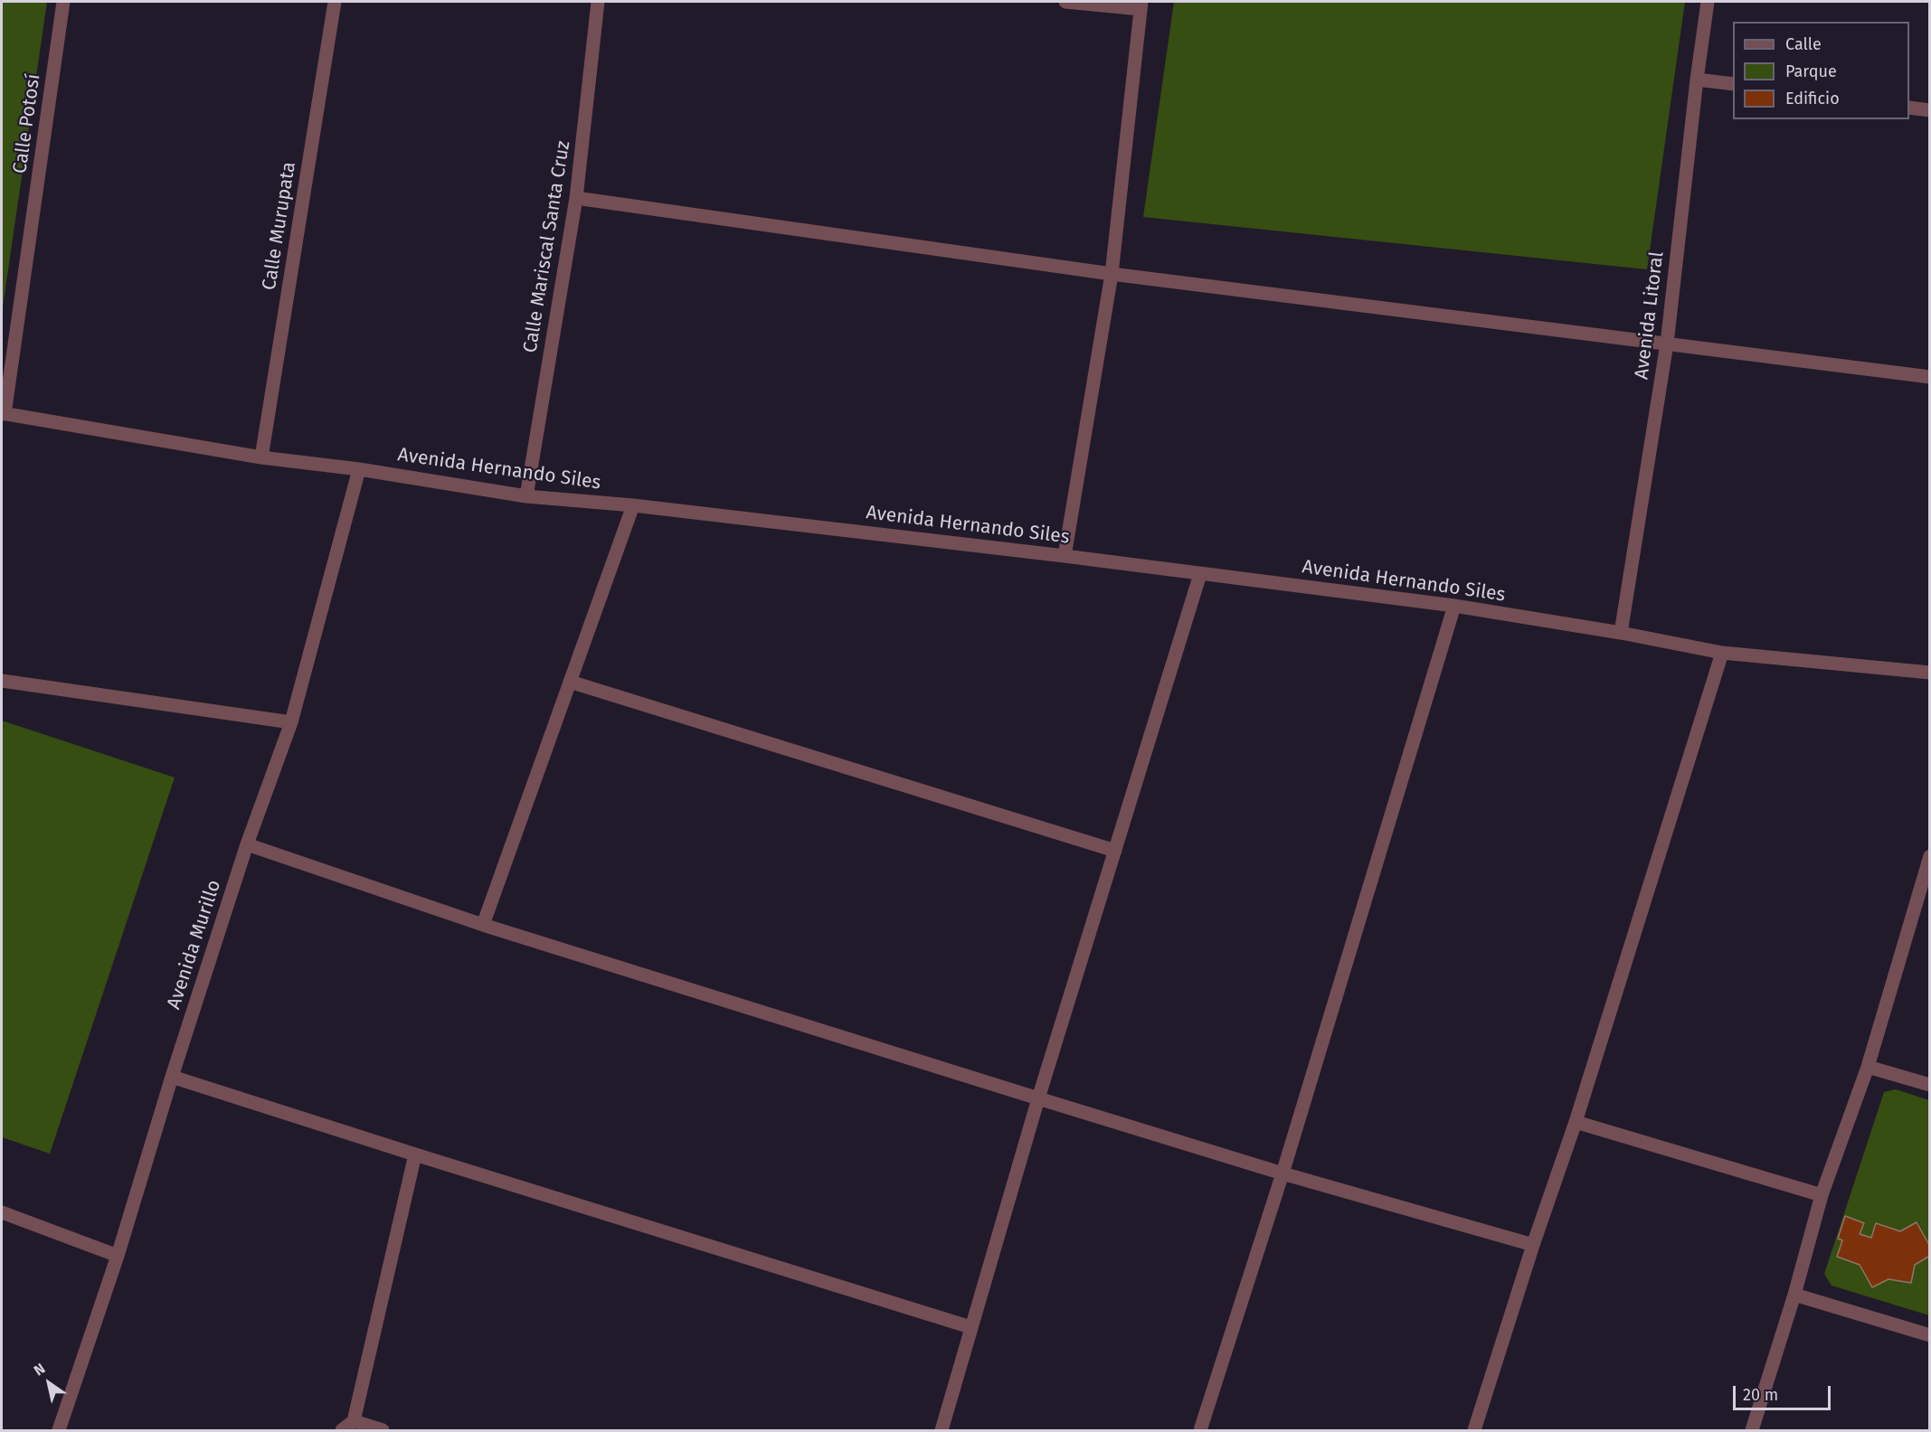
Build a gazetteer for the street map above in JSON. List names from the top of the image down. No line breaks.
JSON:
{"streets":{"street":["Calle Potosí","Calle Murupata","Calle Mariscal Santa Cruz","Avenida Litoral","Avenida Hernando Siles","Avenida Murillo"]},"crossings":[["Calle Potosí","Avenida Hernando Siles"],["Calle Murupata","Avenida Hernando Siles"],["Calle Mariscal Santa Cruz","Avenida Hernando Siles"],["Avenida Litoral","Avenida Hernando Siles"],["Avenida Hernando Siles","Avenida Murillo"]],"legend":["Calle","Parque","Edificio"],"scale_bar":"20 m","north":"top left"}
